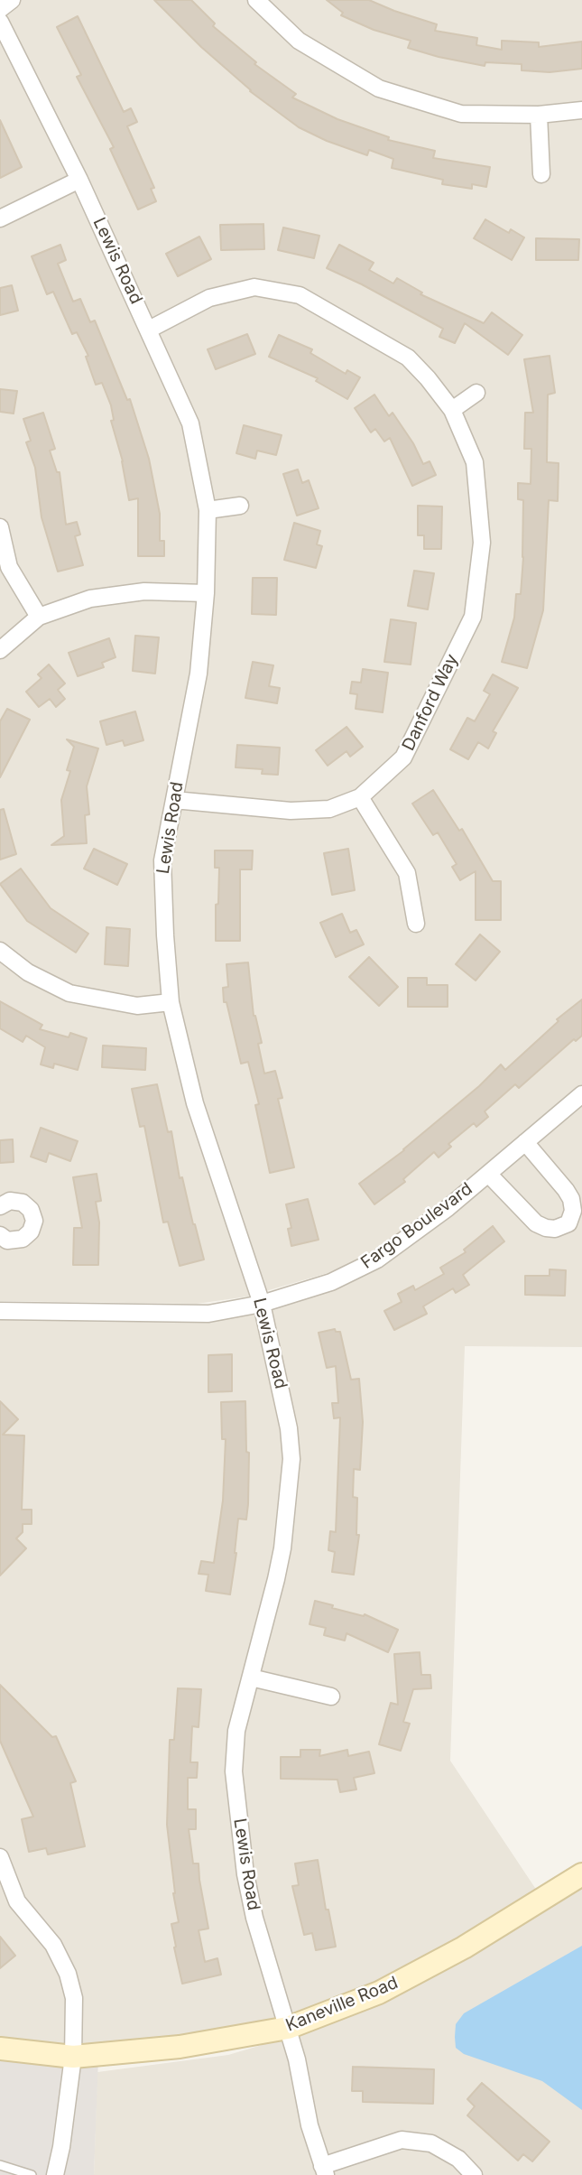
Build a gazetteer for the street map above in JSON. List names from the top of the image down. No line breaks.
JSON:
{"streets":{"main road":["Kaneville Road"],"street":["Lewis Road","Danford Way","Fargo Boulevard"]},"crossings":[["Lewis Road","Danford Way"],["Lewis Road","Fargo Boulevard"],["Lewis Road","Kaneville Road"]]}
